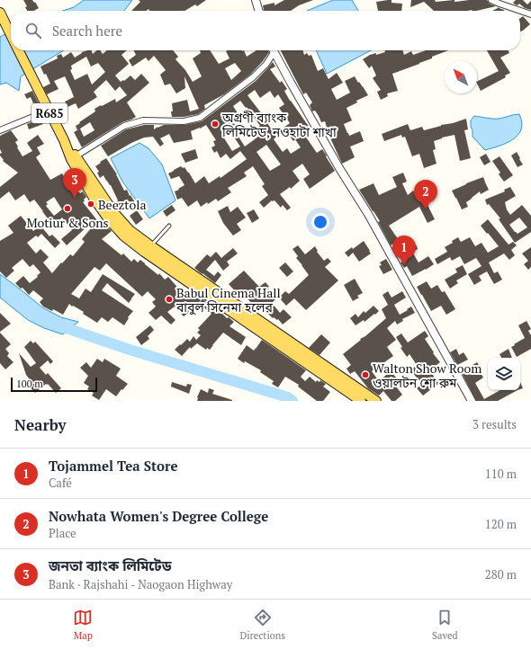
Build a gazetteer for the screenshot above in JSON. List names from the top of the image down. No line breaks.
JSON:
{"streets":{"main road":["R685"]},"places":["অগ্রণী ব্যাংক লিমিটেড, নওহাটা শাখা","Beeztola","Motiur & Sons","Babul Cinema Hall বাবুল সিনেমা হলের","Walton Show Room ওয়ালটন শো রুম"],"scale_bar":"100 m","north":"top left","page":{"search":"Search here","pins":["3","2","1"],"scale":"100 m","heading":["Nearby","3 results"],"list":[{"mark":"1","name":"Tojammel Tea Store","note":"Café","value":"110 m"},{"mark":"2","name":"Nowhata Women's Degree College","note":"Place","value":"120 m"},{"mark":"3","name":"জনতা ব্যাংক লিমিটেড","note":"Bank · Rajshahi - Naogaon Highway","value":"280 m"}],"nav":["Map","Directions","Saved"]}}
